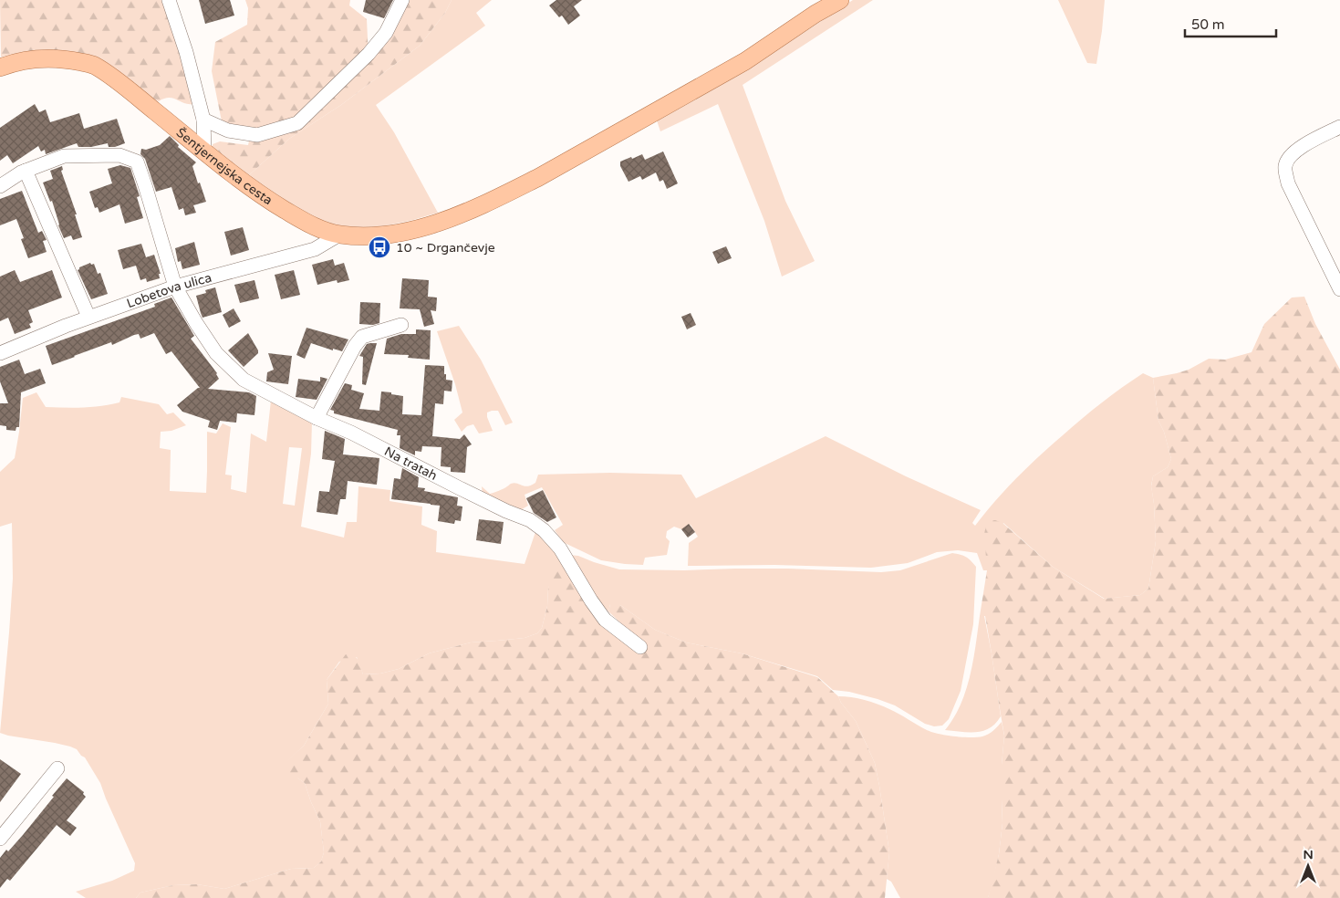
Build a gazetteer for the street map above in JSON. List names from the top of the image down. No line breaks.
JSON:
{"streets":{"main road":["Šentjernejska cesta"],"street":["Lobetova ulica","Na tratah"]},"crossings":[["Šentjernejska cesta","Lobetova ulica"],["Lobetova ulica","Na tratah"]],"places":{"bus stop":["10 ~ Drgančevje"]},"scale_bar":"50 m","north":"top"}
